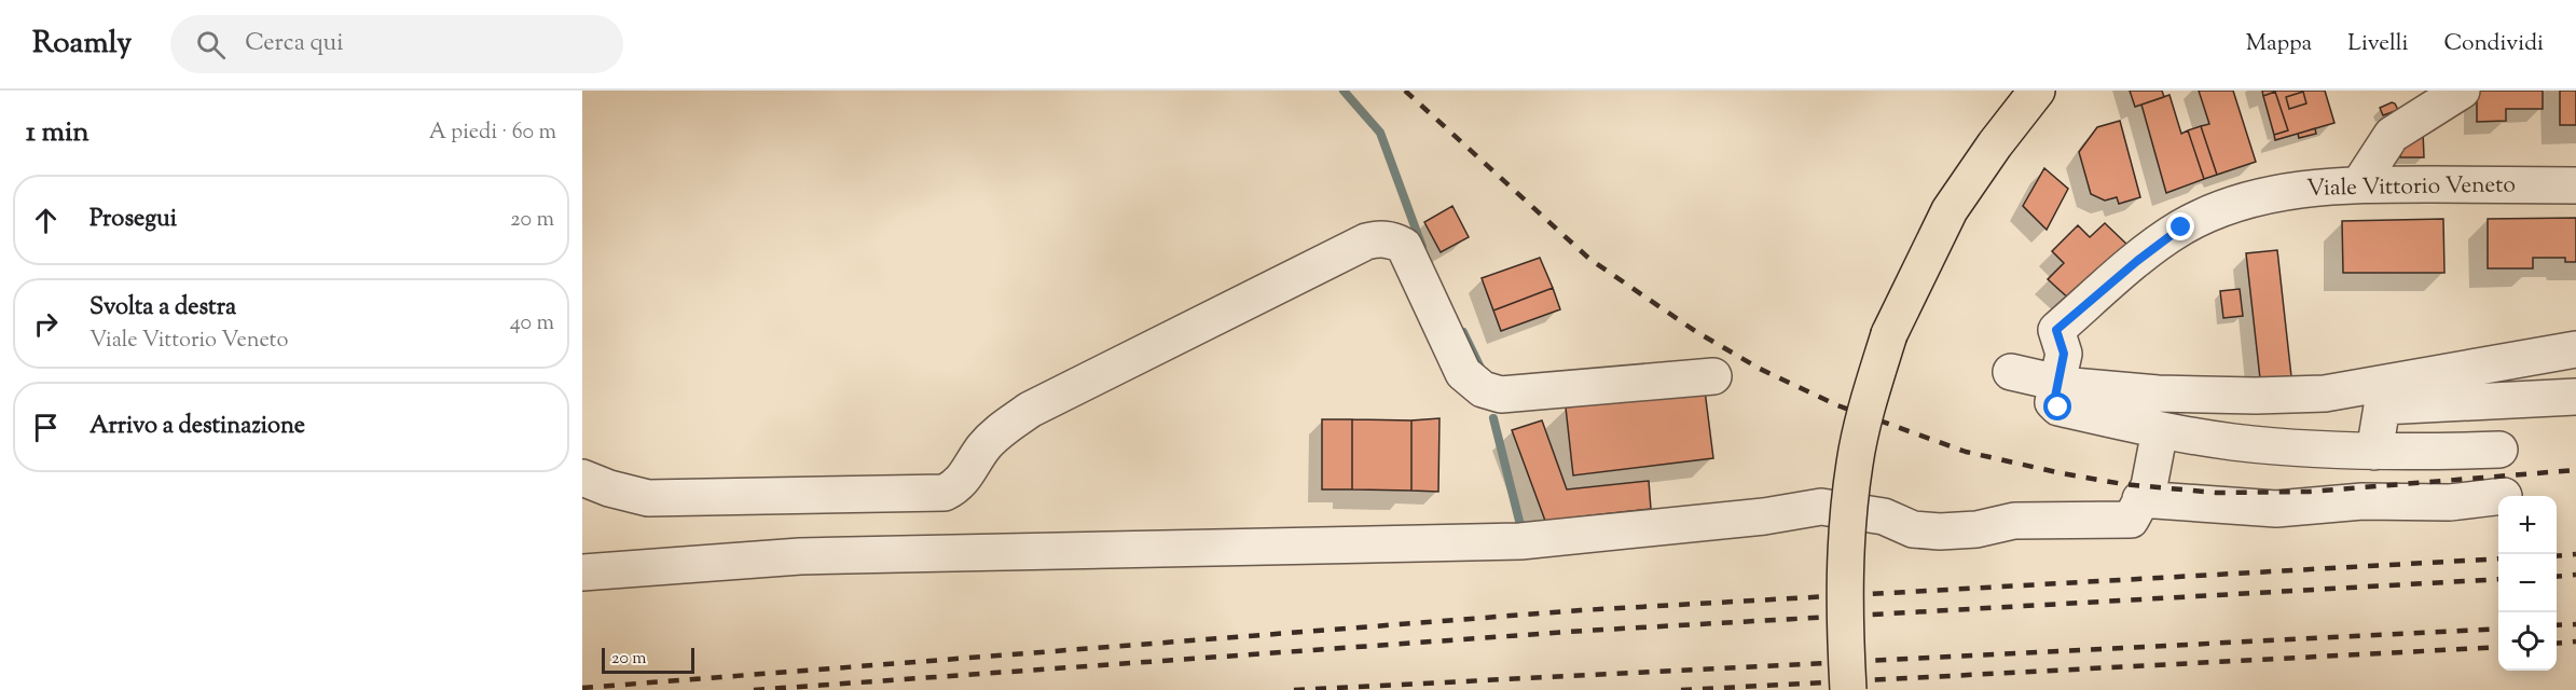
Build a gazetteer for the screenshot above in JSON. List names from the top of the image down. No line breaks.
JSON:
{"streets":{"street":["Viale Vittorio Veneto"]},"scale_bar":"20 m","page":{"header":"Roamly","search":"Cerca qui","nav":["Mappa","Livelli","Condividi"],"heading":["1 min","A piedi · 60 m"],"list":[["Prosegui","20 m"],["Svolta a destra","Viale Vittorio Veneto","40 m"],"Arrivo a destinazione"],"map_buttons":["+","−"],"scale":"20 m"}}
